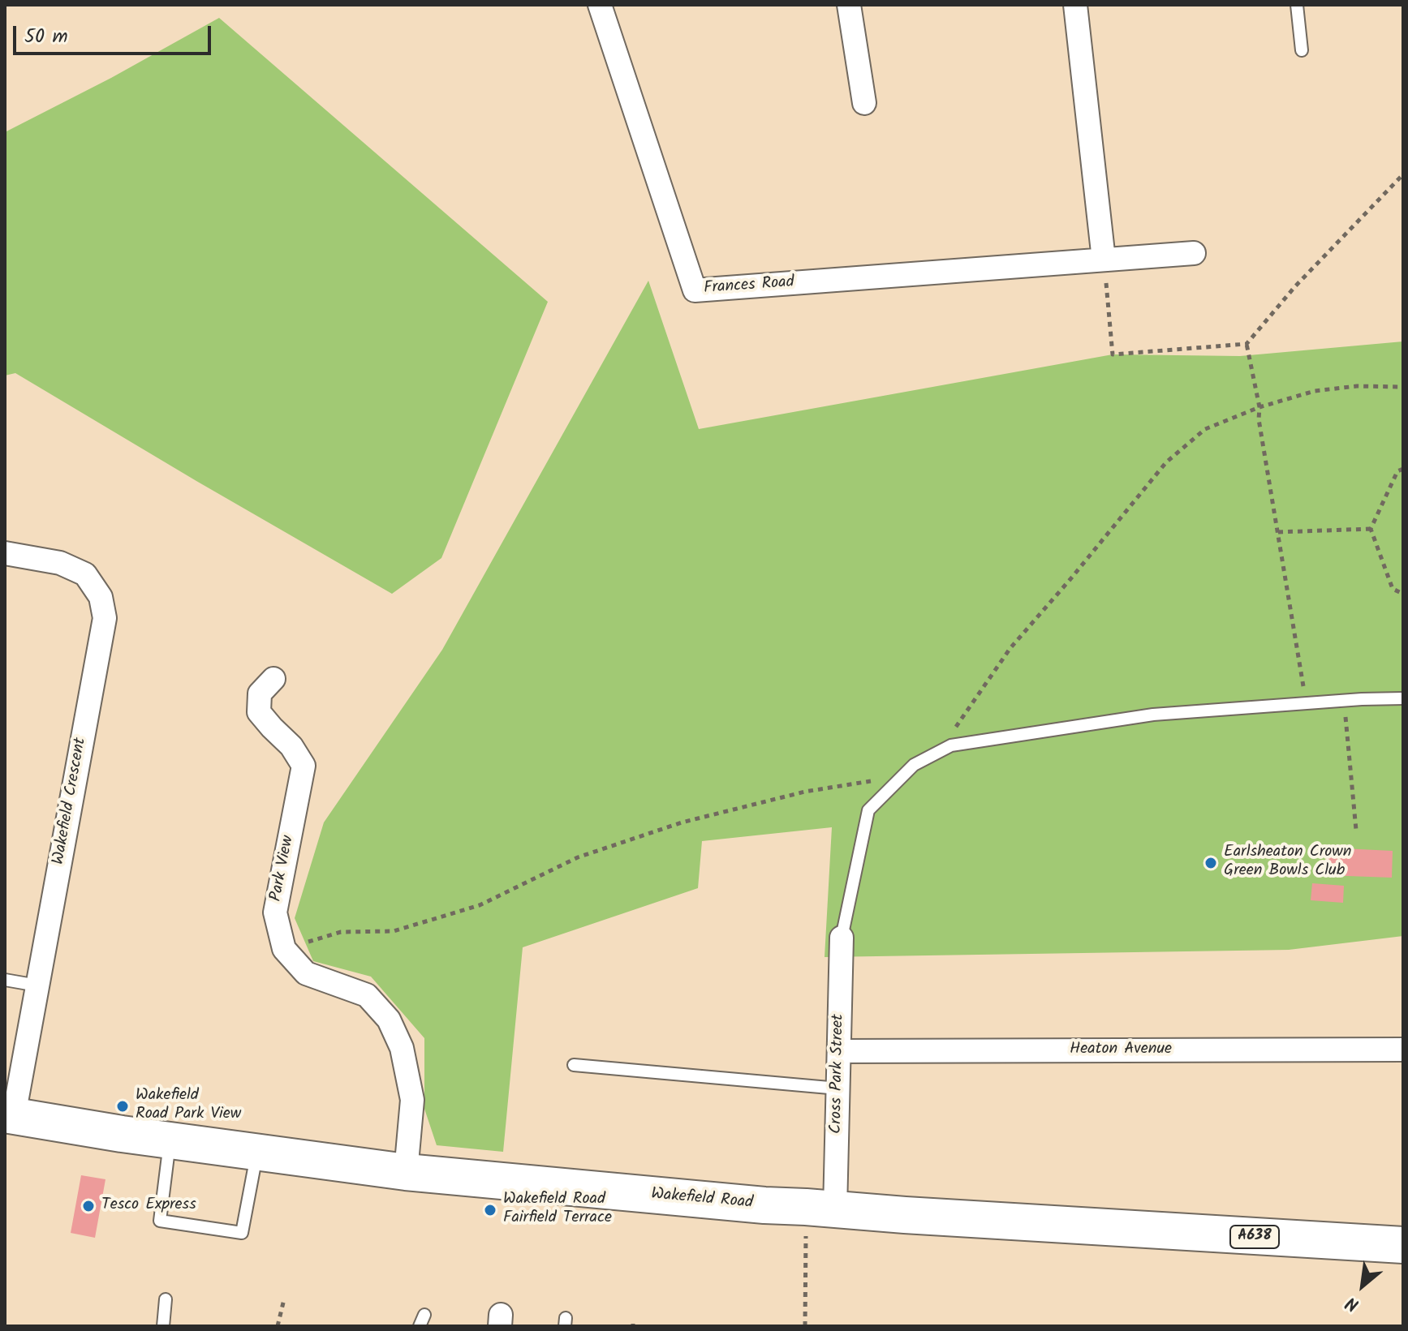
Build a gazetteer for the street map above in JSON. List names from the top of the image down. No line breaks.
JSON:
{"streets":{"highway":["Wakefield Road","A638"],"street":["Frances Road","Wakefield Crescent","Park View","Heaton Avenue","Cross Park Street"]},"crossings":[["Wakefield Crescent","Wakefield Road"],["Park View","Wakefield Road"],["Heaton Avenue","Cross Park Street"],["Cross Park Street","Wakefield Road"]],"places":["Earlsheaton Crown Green Bowls Club","Wakefield Road Park View","Tesco Express","Wakefield Road Fairfield Terrace"],"scale_bar":"50 m","north":"bottom left"}
